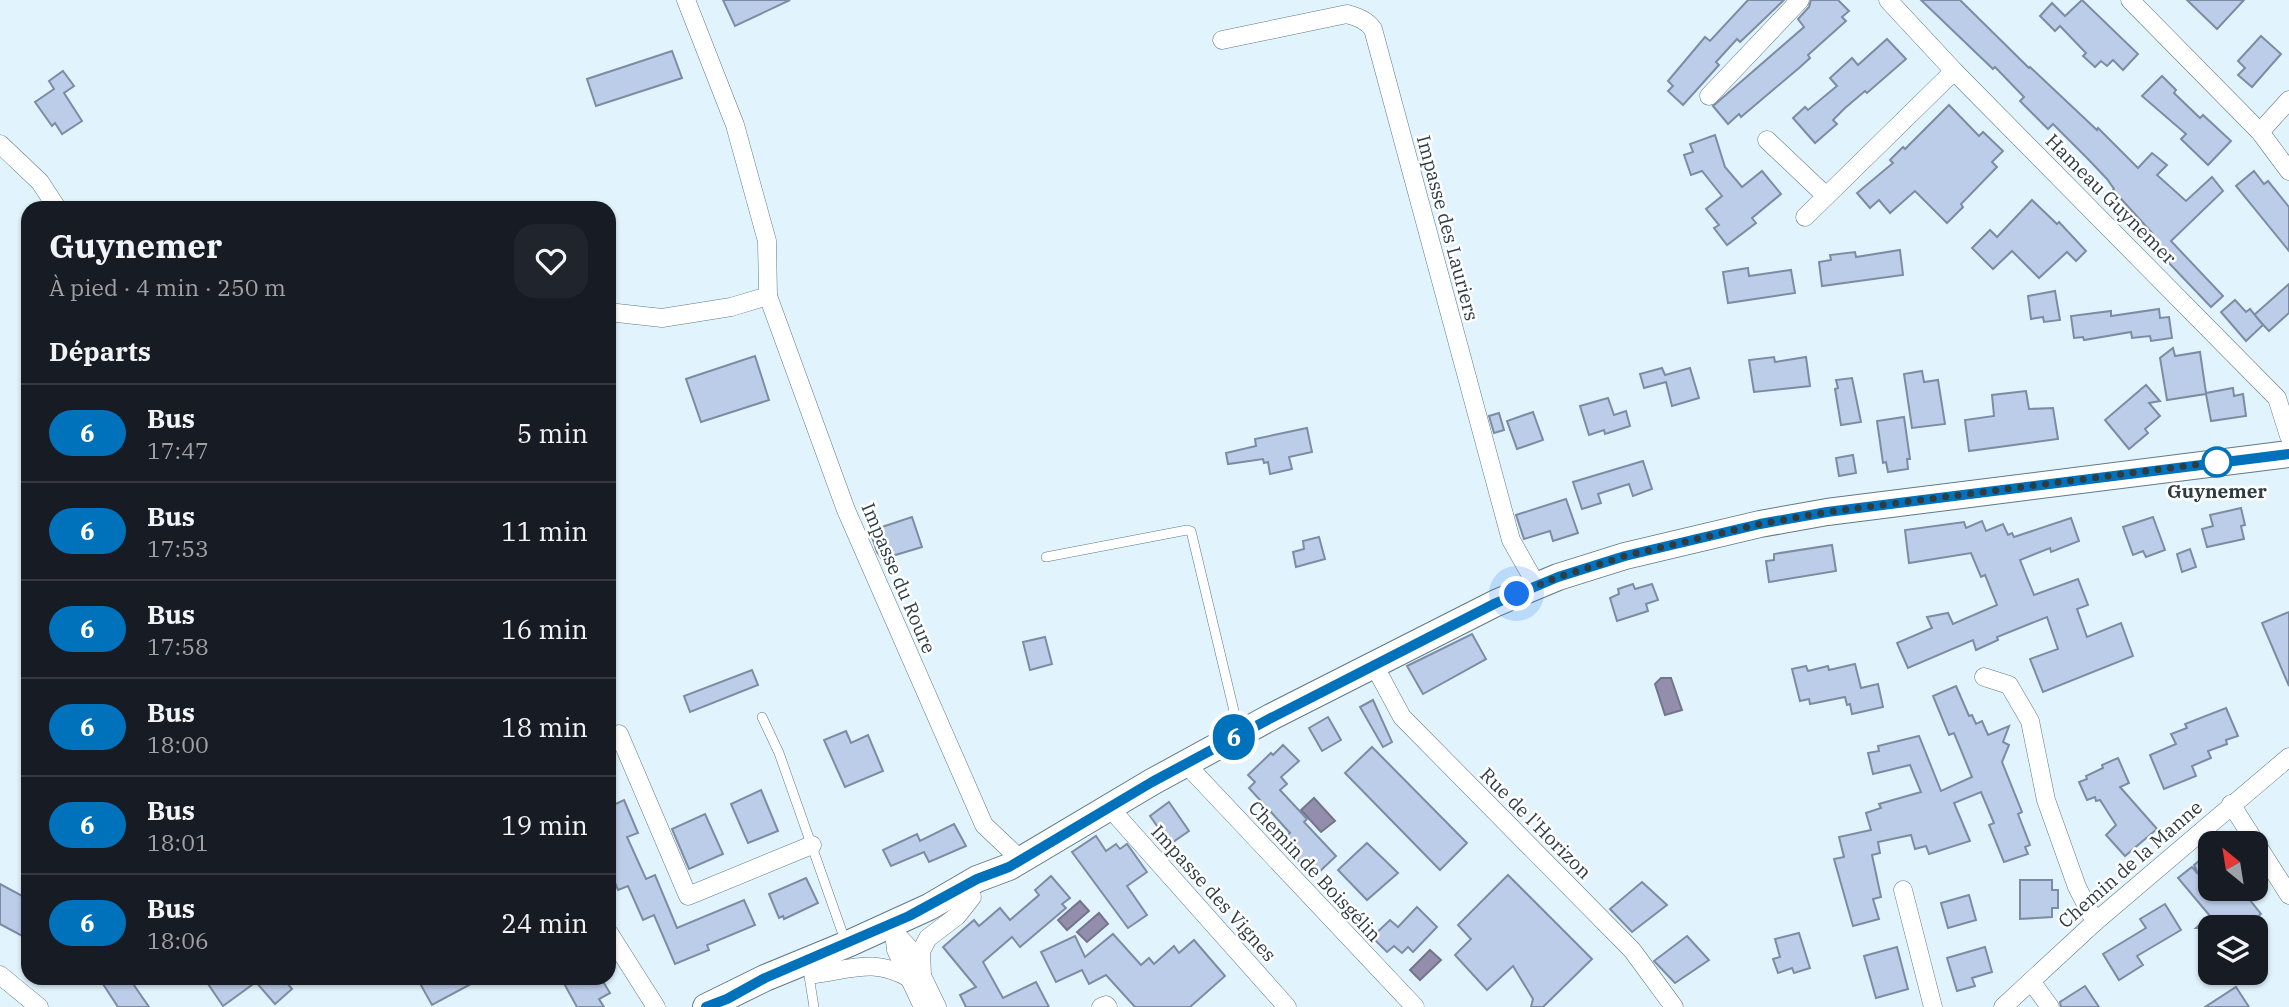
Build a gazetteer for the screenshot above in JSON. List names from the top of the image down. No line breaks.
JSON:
{"streets":{"street":["Hameau Guynemer","Impasse des Lauriers","Impasse du Roure","Rue de l'Horizon","Chemin de la Manne","Chemin de Boisgélin","Impasse des Vignes"]},"places":["Guynemer"],"lines":["bus line 6"],"north":"top left","page":{"on_map":"6","heading":[["Guynemer","À pied · 4 min · 250 m"],"Départs"],"list":[{"mark":"6","name":"Bus","note":"17:47","value":"5 min"},{"mark":"6","name":"Bus","note":"17:53","value":"11 min"},{"mark":"6","name":"Bus","note":"17:58","value":"16 min"},{"mark":"6","name":"Bus","note":"18:00","value":"18 min"},{"mark":"6","name":"Bus","note":"18:01","value":"19 min"},{"mark":"6","name":"Bus","note":"18:06","value":"24 min"}]}}
